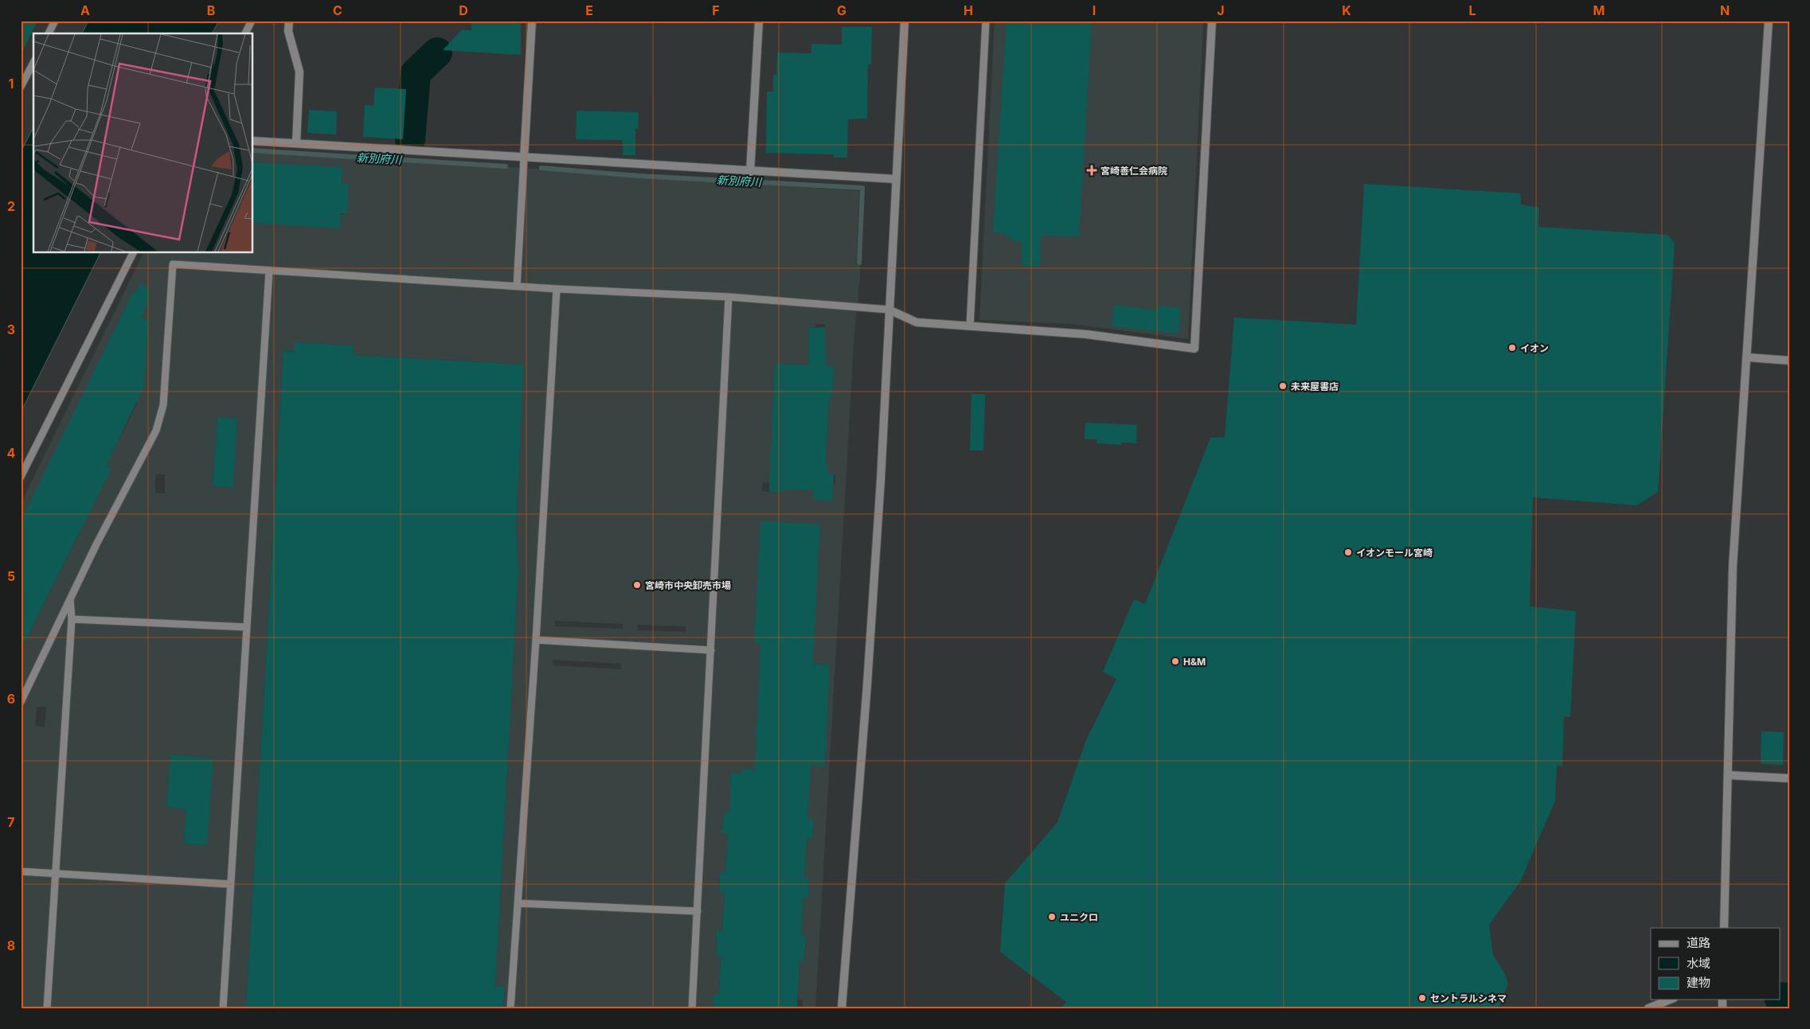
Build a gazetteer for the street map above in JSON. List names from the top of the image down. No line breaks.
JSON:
{"water":["新別府川"],"places":{"health":["宮崎善仁会病院"],"other":["イオン","未来屋書店","イオンモール宮崎","宮崎市中央卸売市場","H&M","ユニクロ","セントラルシネマ"]},"legend":["道路","水域","建物"],"grid":{"columns":["A","B","C","D","E","F","G","H","I","J","K","L","M","N"],"rows":["1","2","3","4","5","6","7","8"]}}
